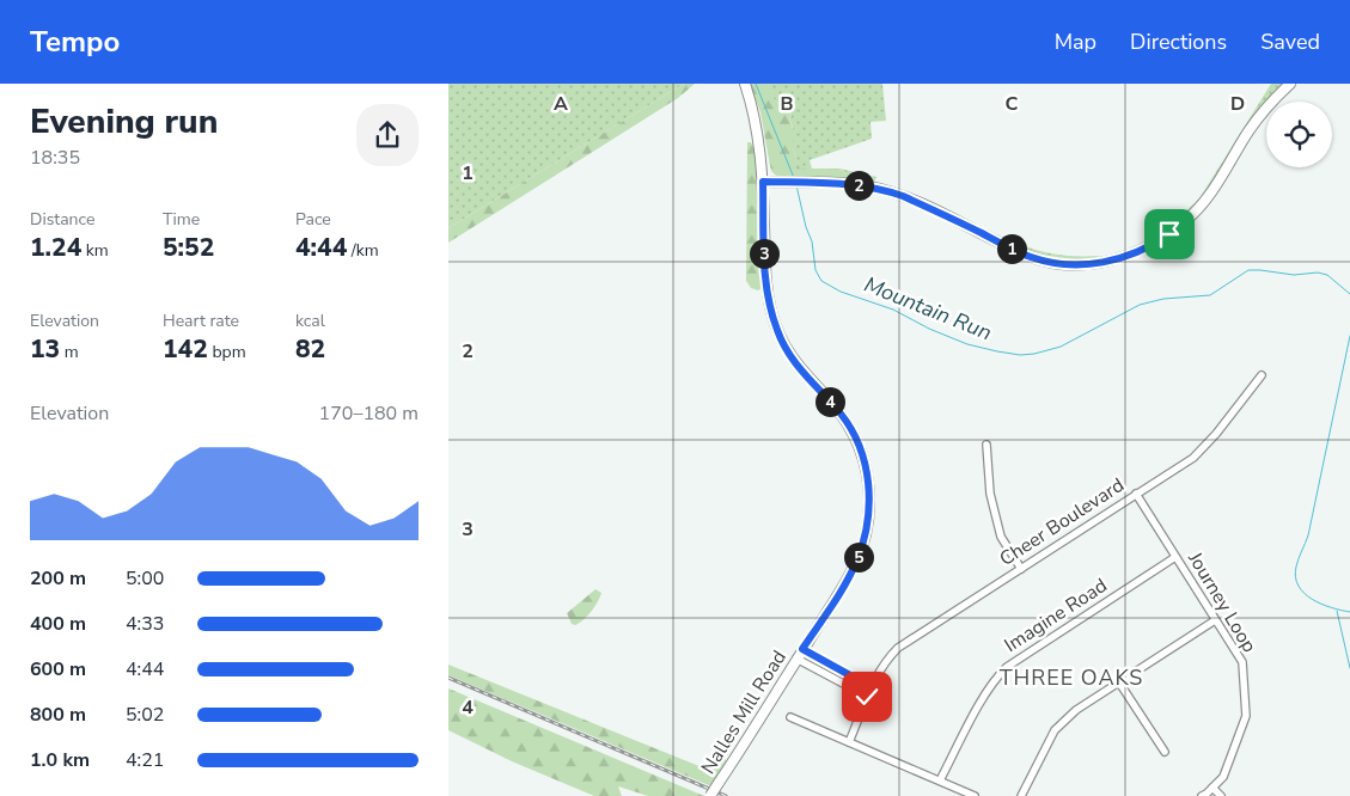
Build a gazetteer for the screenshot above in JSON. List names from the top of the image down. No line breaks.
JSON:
{"streets":{"street":["Cheer Boulevard","Journey Loop","Imagine Road","Nalles Mill Road"]},"crossings":[["Cheer Boulevard","Journey Loop"],["Journey Loop","Imagine Road"]],"districts":["THREE OAKS"],"water":["Mountain Run"],"page":{"header":"Tempo","nav":["Map","Directions","Saved"],"heading":["Evening run","18:35"],"pins":["2","1","3","4","5"],"stats":[["Distance","1.24 km"],["Time","5:52"],["Pace","4:44 /km"],["Elevation","13 m"],["Heart rate","142 bpm"],["kcal","82"]],"chart":["Elevation","170–180 m"],"list":[{"name":"200 m","note":"5:00"},{"name":"400 m","note":"4:33"},{"name":"600 m","note":"4:44"},{"name":"800 m","note":"5:02"},{"name":"1.0 km","note":"4:21"}]},"grid":{"columns":["A","B","C","D"],"rows":["1","2","3","4"]}}
